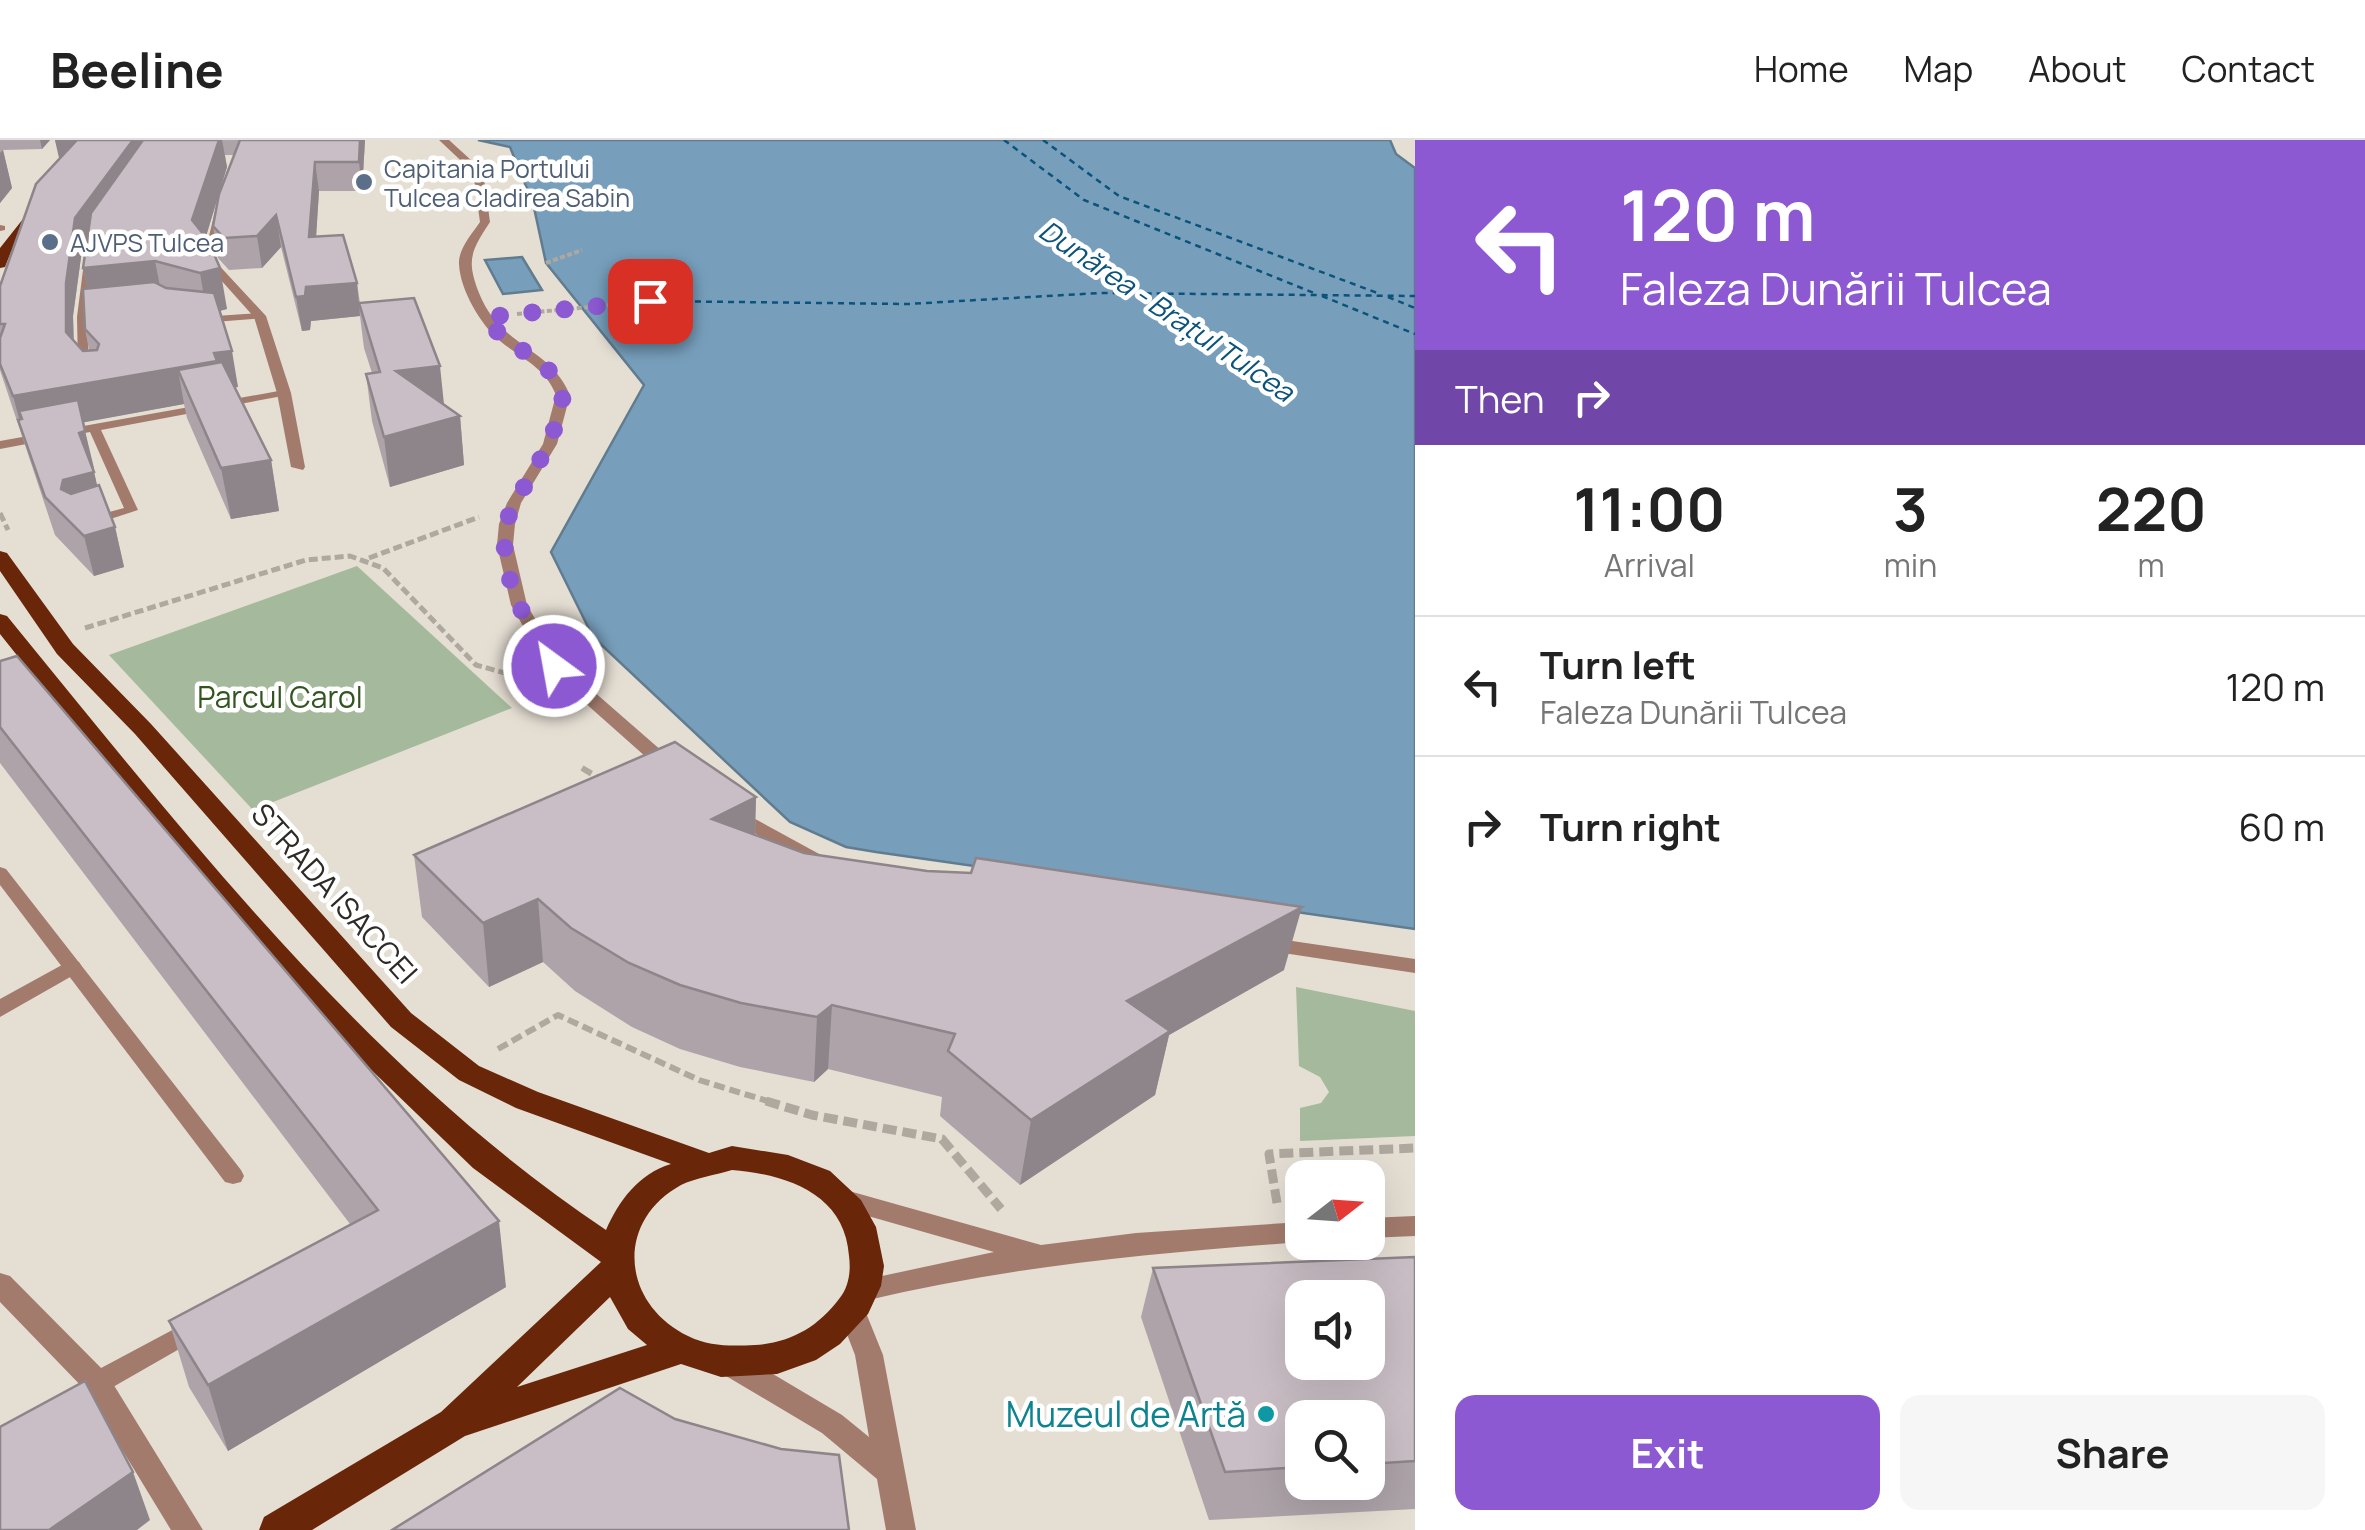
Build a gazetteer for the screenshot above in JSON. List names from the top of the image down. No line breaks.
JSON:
{"streets":{"main road":["STRADA ISACCEI"]},"water":["Dunărea - Brațul Tulcea"],"parks":["Parcul Carol"],"places":["Capitania Portului Tulcea Cladirea Sabin","AJVPS Tulcea","Muzeul de Artă"],"north":"right","page":{"header":"Beeline","nav":["Home","Map","About","Contact"],"turn":["120 m","Faleza Dunării Tulcea"],"then":"Then","eta":["11:00","Arrival","3","min","220","m"],"list":[{"name":"Turn left","note":"Faleza Dunării Tulcea","value":"120 m"},{"name":"Turn right","value":"60 m"}],"buttons":["Exit","Share"]}}
